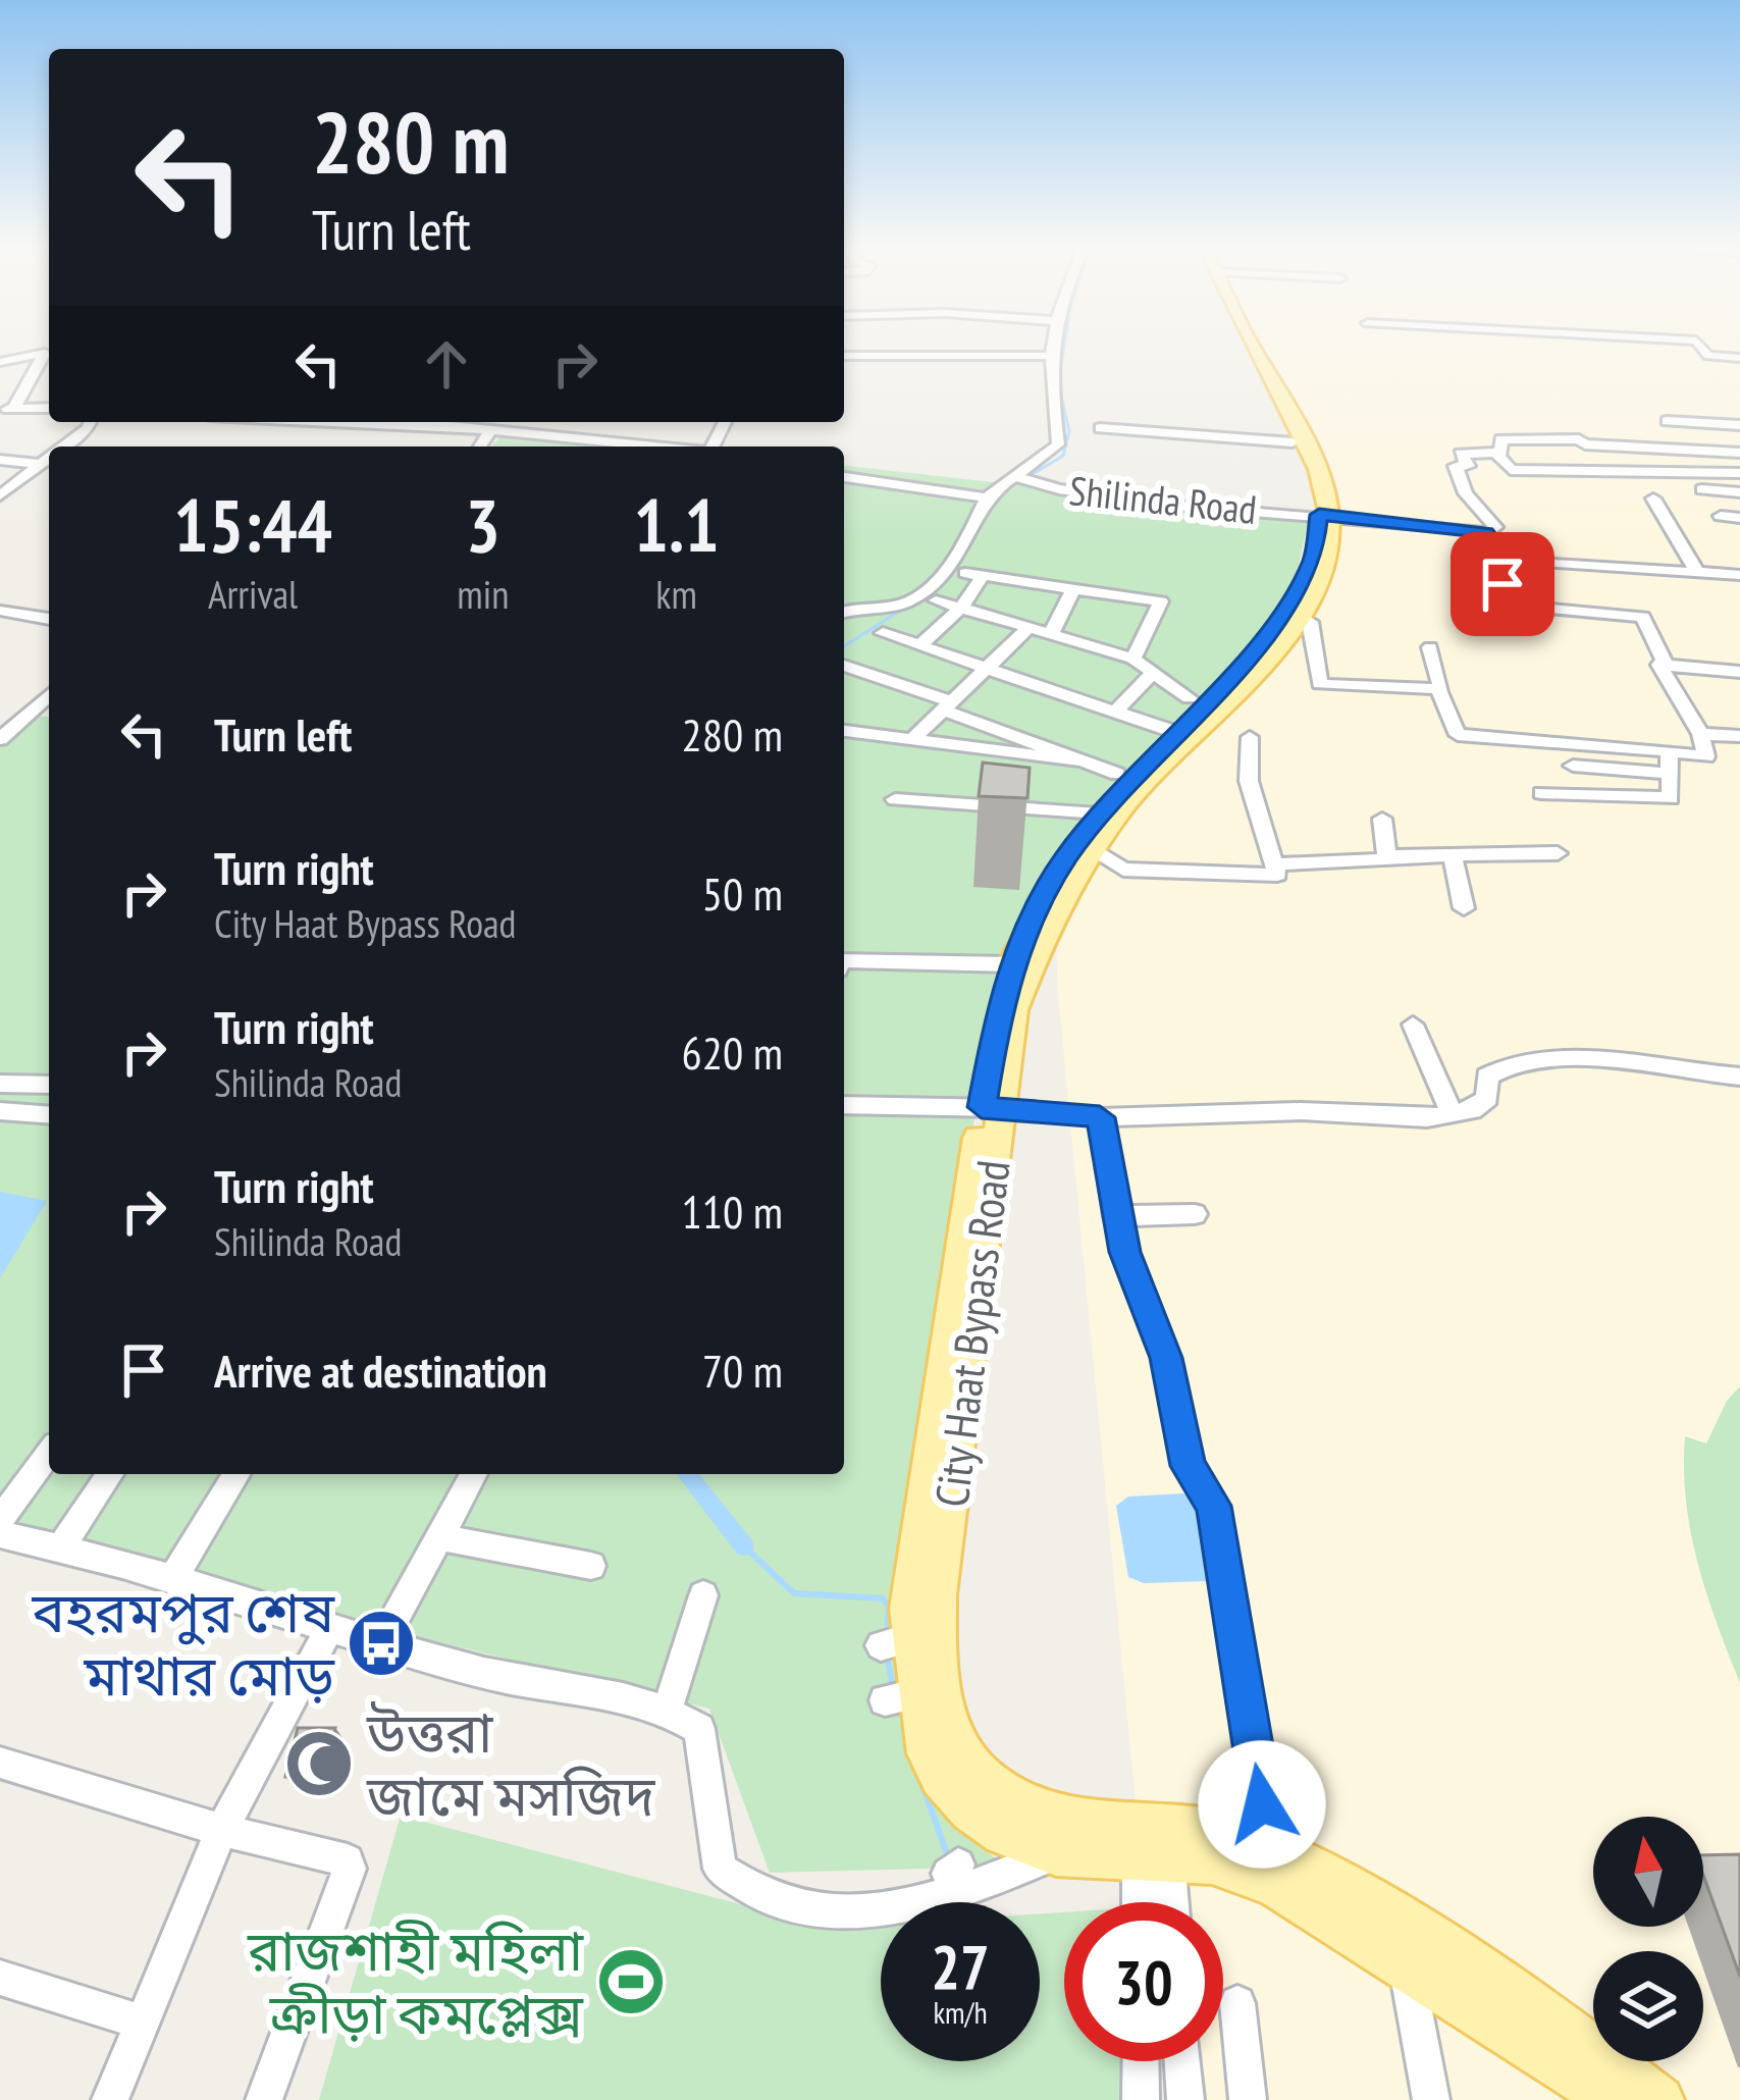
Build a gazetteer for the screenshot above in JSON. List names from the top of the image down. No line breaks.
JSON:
{"streets":{"main road":["City Haat Bypass Road"],"street":["Shilinda Road"]},"crossings":[["Shilinda Road","City Haat Bypass Road"]],"places":{"bus stop":["বহরমপুর শেষ মাথার মোড়"],"mosque":["উত্তরা জামে মসজিদ"],"sports":["রাজশাহী মহিলা ক্রীড়া কমপ্লেক্স"]},"north":"top","page":{"turn":["280 m","Turn left"],"eta":["15:44","Arrival","3","min","1.1","km"],"list":[{"name":"Turn left","value":"280 m"},{"name":"Turn right","note":"City Haat Bypass Road","value":"50 m"},{"name":"Turn right","note":"Shilinda Road","value":"620 m"},{"name":"Turn right","note":"Shilinda Road","value":"110 m"},{"name":"Arrive at destination","value":"70 m"}],"speed":"27 km/h","limit":"30"}}
